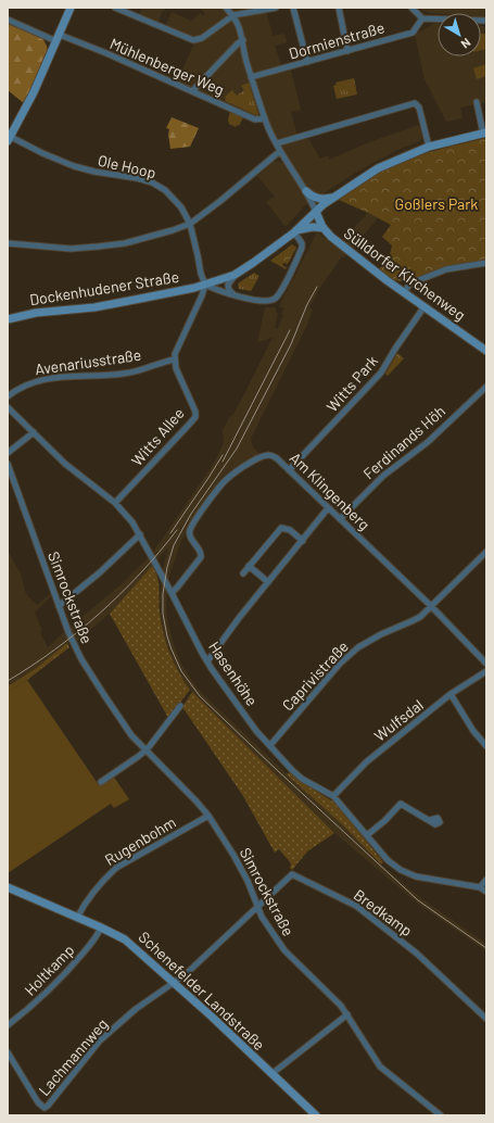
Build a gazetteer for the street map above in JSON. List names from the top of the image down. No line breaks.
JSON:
{"streets":{"street":["Dormienstraße","Mühlenberger Weg","Ole Hoop","Sülldorfer Kirchenweg","Dockenhudener Straße","Avenariusstraße","Witts Park","Witts Allee","Ferdinands Höh","Am Klingenberg","Simrockstraße","Hasenhöhe","Caprivistraße","Wulfsdal","Rugenbohm","Bredkamp","Holtkamp","Schenefelder Landstraße","Lachmannweg"]},"crossings":[["Ole Hoop","Dockenhudener Straße"],["Sülldorfer Kirchenweg","Dockenhudener Straße"],["Sülldorfer Kirchenweg","Witts Park"],["Avenariusstraße","Witts Allee"],["Witts Park","Am Klingenberg"],["Witts Allee","Hasenhöhe"],["Ferdinands Höh","Am Klingenberg"],["Am Klingenberg","Hasenhöhe"],["Am Klingenberg","Caprivistraße"],["Simrockstraße","Rugenbohm"],["Simrockstraße","Bredkamp"],["Hasenhöhe","Caprivistraße"],["Hasenhöhe","Wulfsdal"],["Rugenbohm","Schenefelder Landstraße"],["Holtkamp","Schenefelder Landstraße"],["Schenefelder Landstraße","Lachmannweg"]],"parks":["Goßlers Park"],"north":"bottom right"}
